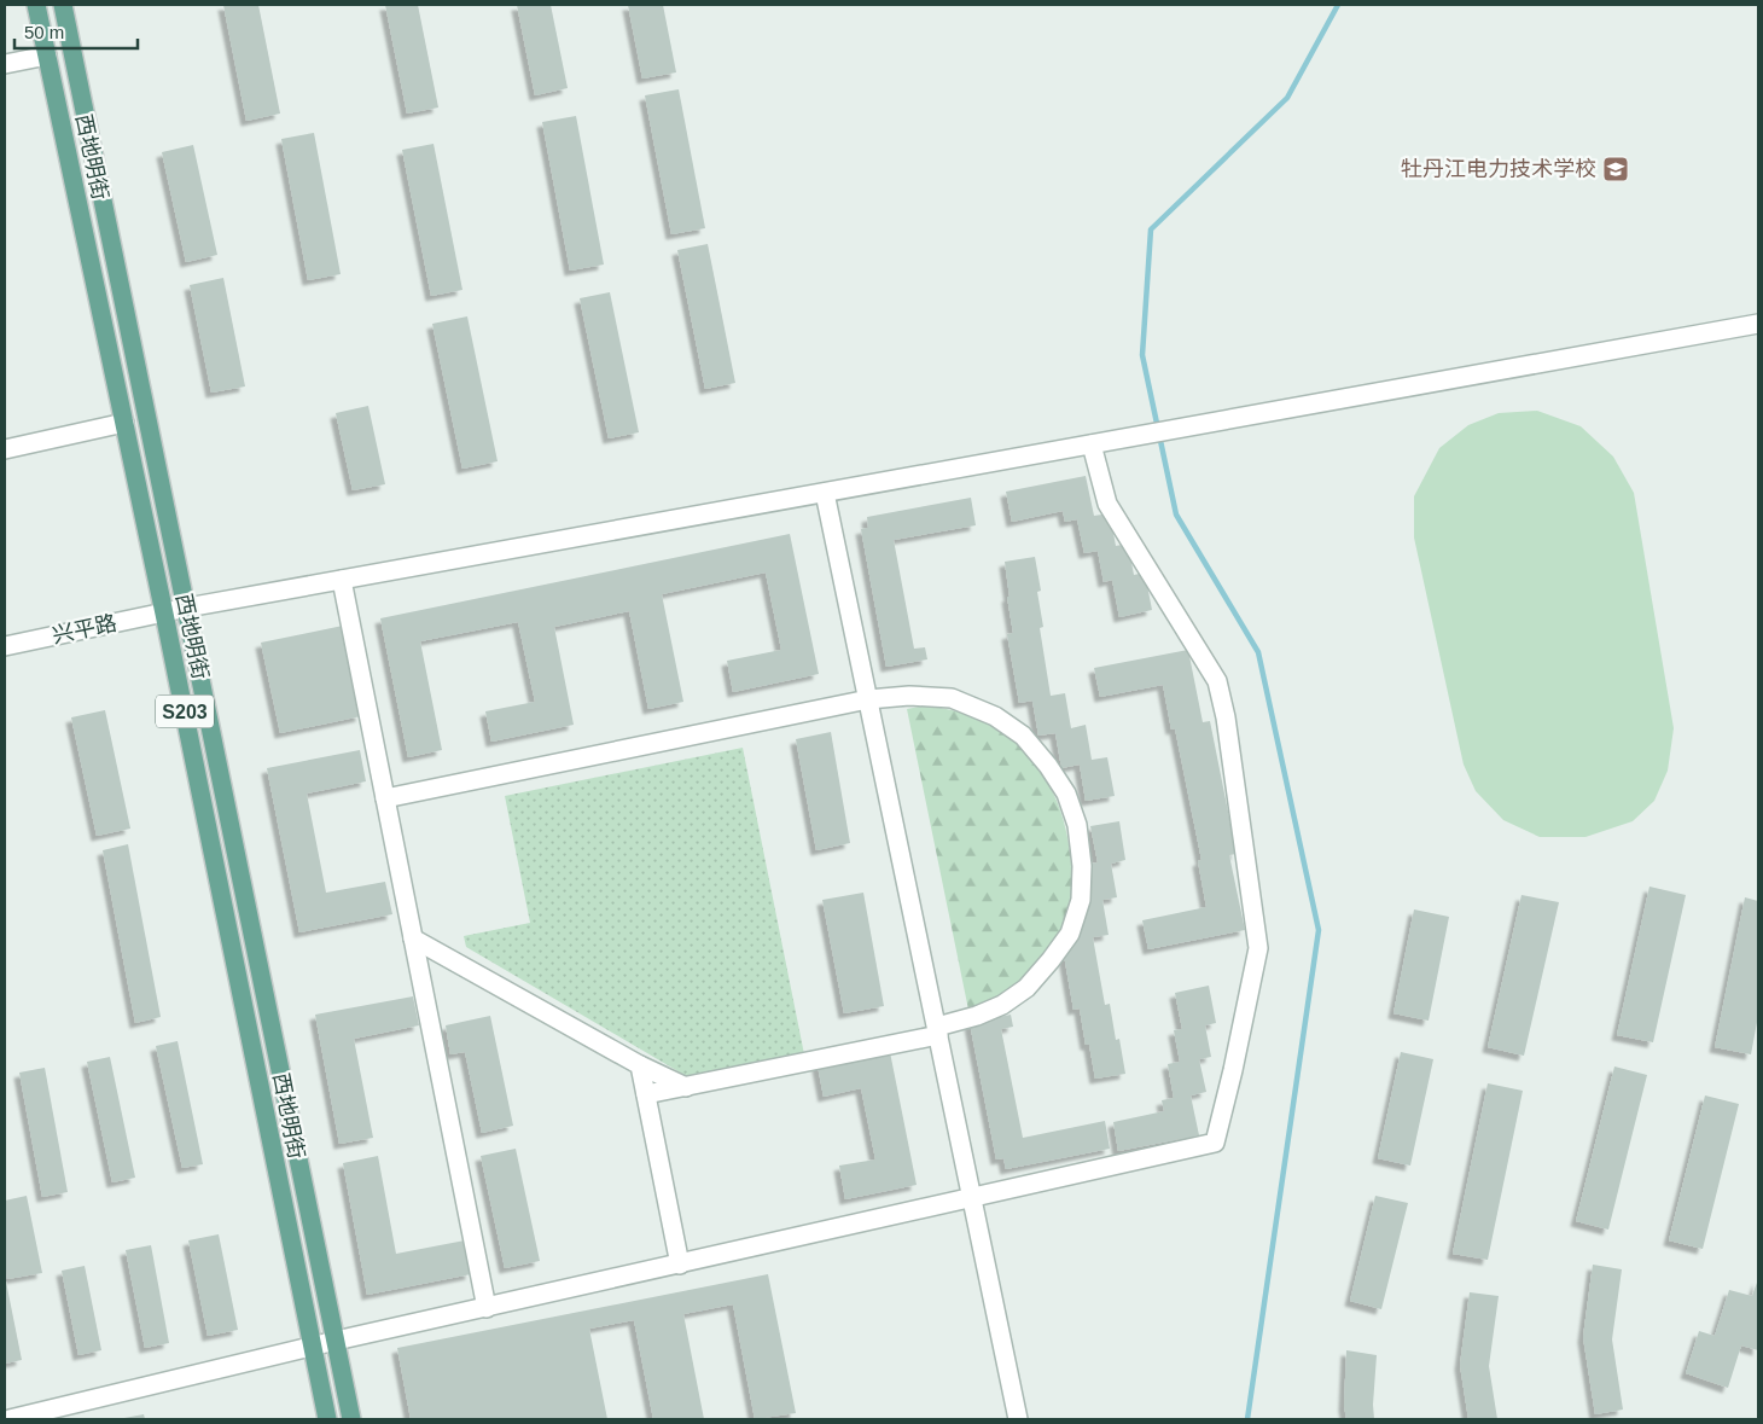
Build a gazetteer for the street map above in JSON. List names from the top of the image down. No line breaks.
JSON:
{"streets":{"main road":["西地明街","S203"],"street":["兴平路"]},"crossings":[["西地明街","兴平路"]],"places":{"school or university":["牡丹江电力技术学校"]},"scale_bar":"50 m"}
